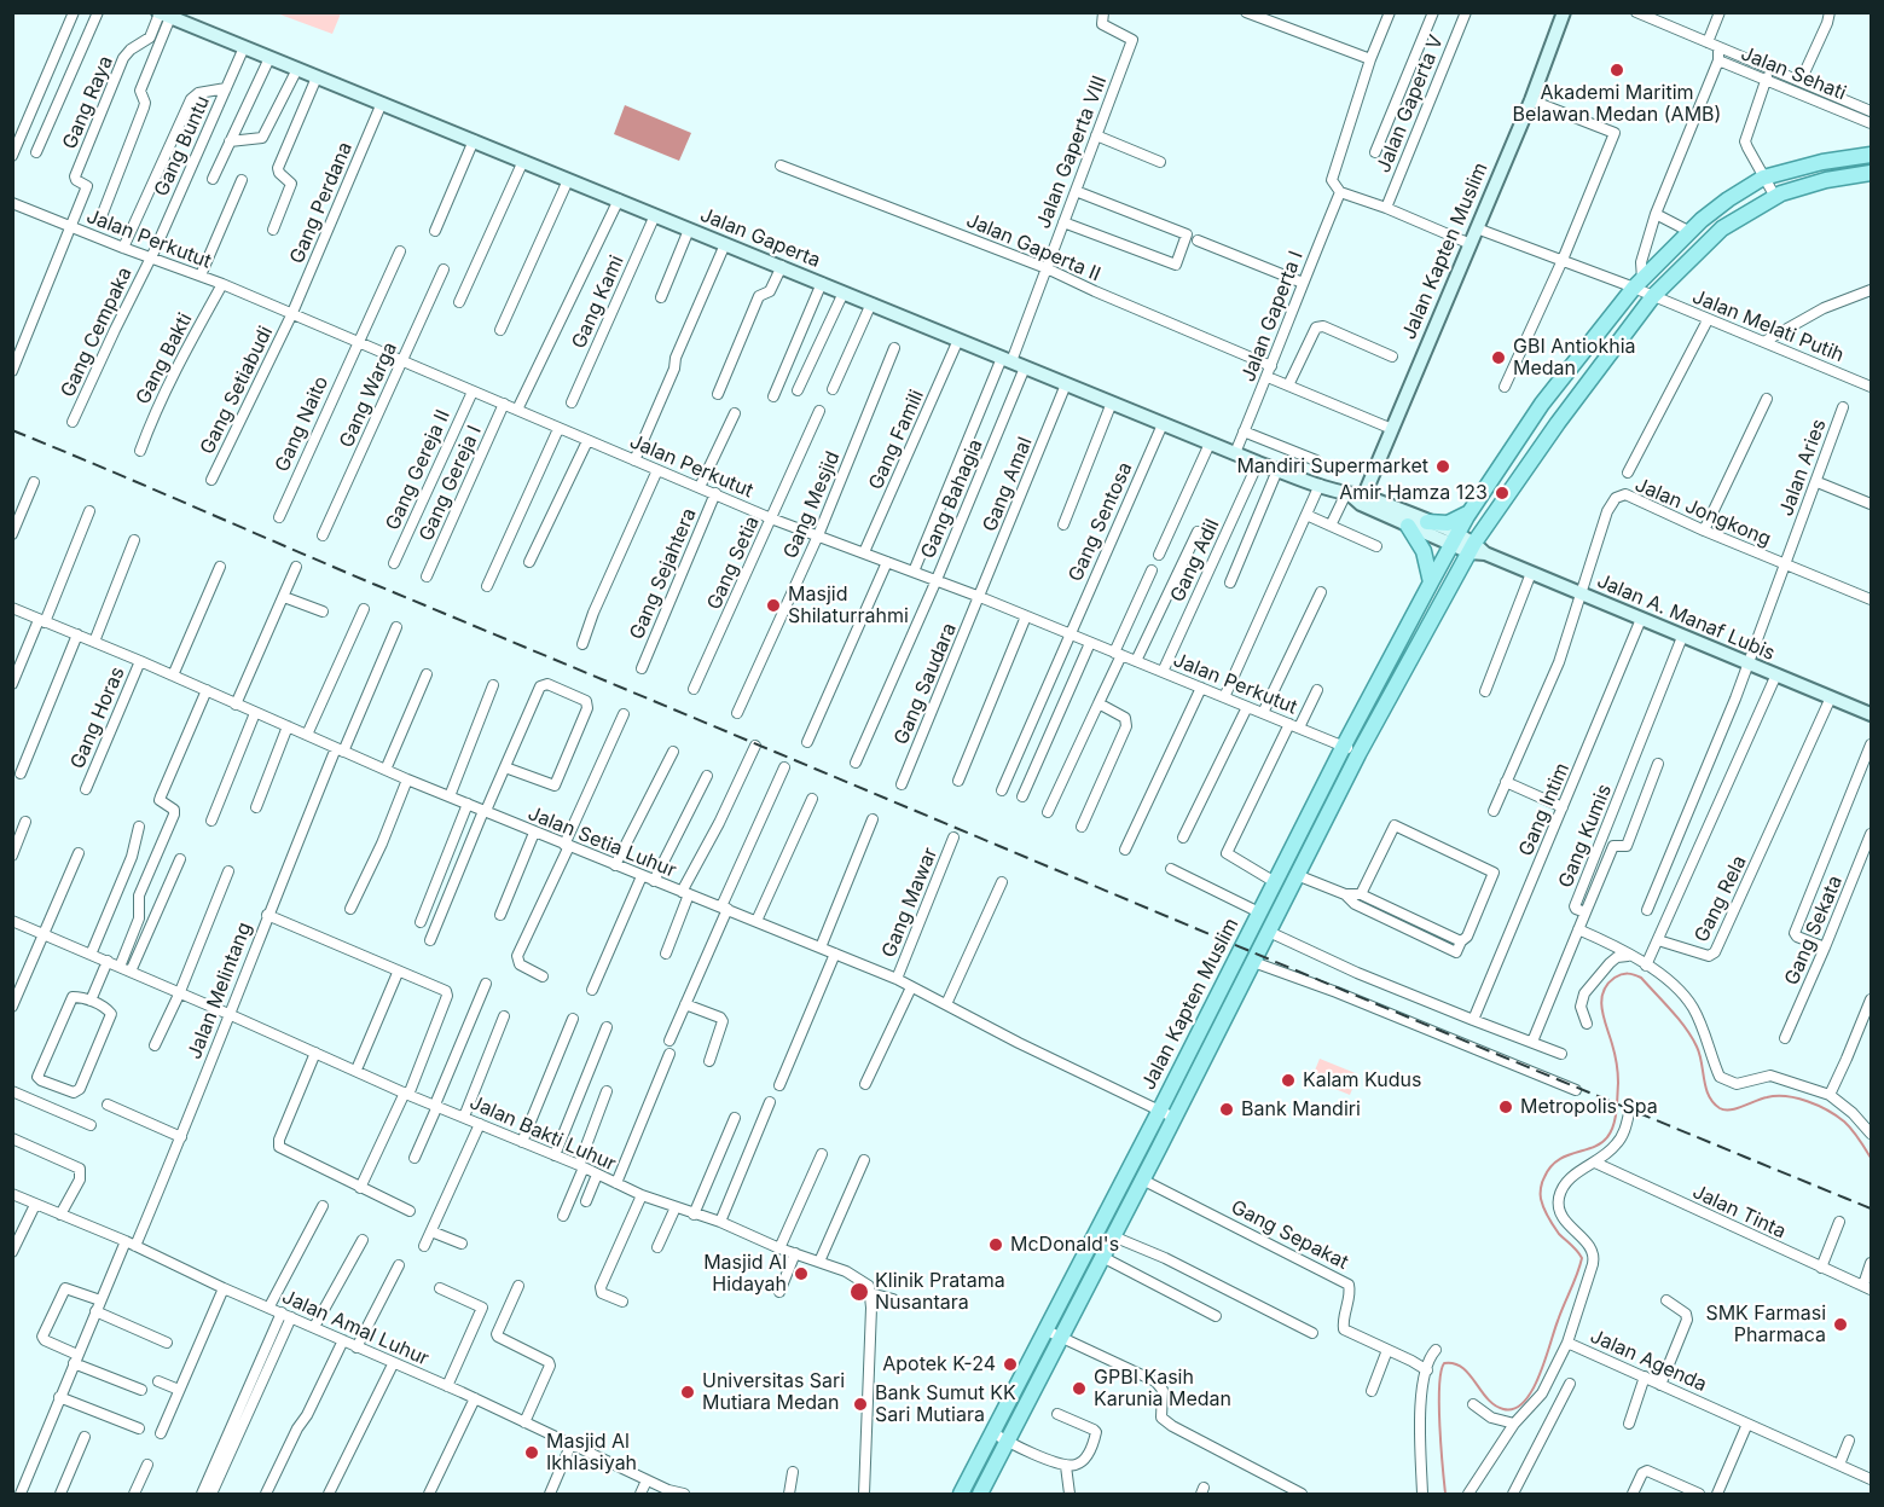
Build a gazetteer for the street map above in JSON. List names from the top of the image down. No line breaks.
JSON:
{"streets":{"main road":["Jalan Kapten Muslim"],"street":["Jalan Sehati","Gang Raya","Jalan Gaperta V","Gang Buntu","Jalan Gaperta VIII","Gang Perdana","Jalan Gaperta","Jalan Perkutut","Jalan Gaperta II","Gang Kami","Jalan Gaperta I","Jalan Melati Putih","Gang Cempaka","Gang Bakti","Gang Setiabudi","Gang Warga","Gang Naito","Gang Famili","Jalan Aries","Gang Gereja II","Gang Gereja I","Gang Amal","Gang Bahagia","Gang Mesjid","Jalan Jongkong","Gang Sentosa","Gang Adil","Gang Setia","Gang Sejahtera","Jalan A. Manaf Lubis","Gang Saudara","Gang Horas","Gang Intim","Gang Kumis","Jalan Setia Luhur","Gang Rela","Gang Mawar","Gang Sekata","Jalan Melintang","Jalan Bakti Luhur","Jalan Tinta","Gang Sepakat","Jalan Amal Luhur","Jalan Agenda"]},"crossings":[["Gang Raya","Jalan Gaperta"],["Gang Raya","Jalan Perkutut"],["Gang Buntu","Jalan Gaperta"],["Gang Buntu","Jalan Perkutut"],["Gang Buntu","Gang Cempaka"],["Jalan Gaperta VIII","Jalan Gaperta"],["Jalan Gaperta VIII","Jalan Perkutut"],["Jalan Gaperta VIII","Jalan Gaperta II"],["Gang Perdana","Jalan Gaperta"],["Gang Perdana","Jalan Perkutut"],["Gang Perdana","Gang Setiabudi"],["Jalan Gaperta","Jalan Kapten Muslim"],["Jalan Gaperta","Gang Kami"],["Jalan Gaperta","Jalan Gaperta I"],["Jalan Gaperta","Gang Famili"],["Jalan Gaperta","Gang Amal"],["Jalan Gaperta","Gang Bahagia"],["Jalan Gaperta","Gang Sentosa"],["Jalan Gaperta","Gang Adil"],["Jalan Gaperta","Jalan A. Manaf Lubis"],["Jalan Perkutut","Jalan Kapten Muslim"],["Jalan Perkutut","Gang Cempaka"],["Jalan Perkutut","Gang Bakti"],["Jalan Perkutut","Gang Setiabudi"],["Jalan Perkutut","Gang Warga"],["Jalan Perkutut","Gang Naito"],["Jalan Perkutut","Gang Famili"],["Jalan Perkutut","Gang Gereja II"],["Jalan Perkutut","Gang Gereja I"],["Jalan Perkutut","Gang Amal"],["Jalan Perkutut","Gang Bahagia"],["Jalan Perkutut","Gang Mesjid"],["Jalan Perkutut","Gang Sentosa"],["Jalan Perkutut","Gang Adil"],["Jalan Perkutut","Gang Setia"],["Jalan Perkutut","Gang Sejahtera"],["Jalan Perkutut","Gang Saudara"],["Jalan Gaperta II","Jalan Gaperta I"],["Jalan Kapten Muslim","Jalan Melati Putih"],["Jalan Kapten Muslim","Jalan A. Manaf Lubis"],["Jalan Kapten Muslim","Jalan Setia Luhur"],["Jalan Kapten Muslim","Gang Sepakat"],["Jalan Melati Putih","Jalan Jongkong"],["Jalan Aries","Jalan Jongkong"],["Jalan Aries","Jalan A. Manaf Lubis"],["Gang Amal","Gang Saudara"],["Jalan Jongkong","Jalan A. Manaf Lubis"],["Jalan A. Manaf Lubis","Gang Intim"],["Jalan A. Manaf Lubis","Gang Kumis"],["Jalan A. Manaf Lubis","Gang Rela"],["Gang Horas","Jalan Setia Luhur"],["Jalan Setia Luhur","Gang Mawar"],["Jalan Setia Luhur","Jalan Melintang"],["Jalan Melintang","Jalan Bakti Luhur"],["Jalan Melintang","Jalan Amal Luhur"],["Jalan Tinta","Jalan Agenda"]],"places":["Akademi Maritim Belawan Medan (AMB)","GBI Antiokhia Medan","Mandiri Supermarket","Amir Hamza 123","Masjid Shilaturrahmi","Kalam Kudus","Metropolis Spa","Bank Mandiri","McDonald's","Masjid Al Hidayah","Klinik Pratama Nusantara","SMK Farmasi Pharmaca","Apotek K-24","GPBI Kasih Karunia Medan","Universitas Sari Mutiara Medan","Bank Sumut KK Sari Mutiara","Masjid Al Ikhlasiyah"]}
